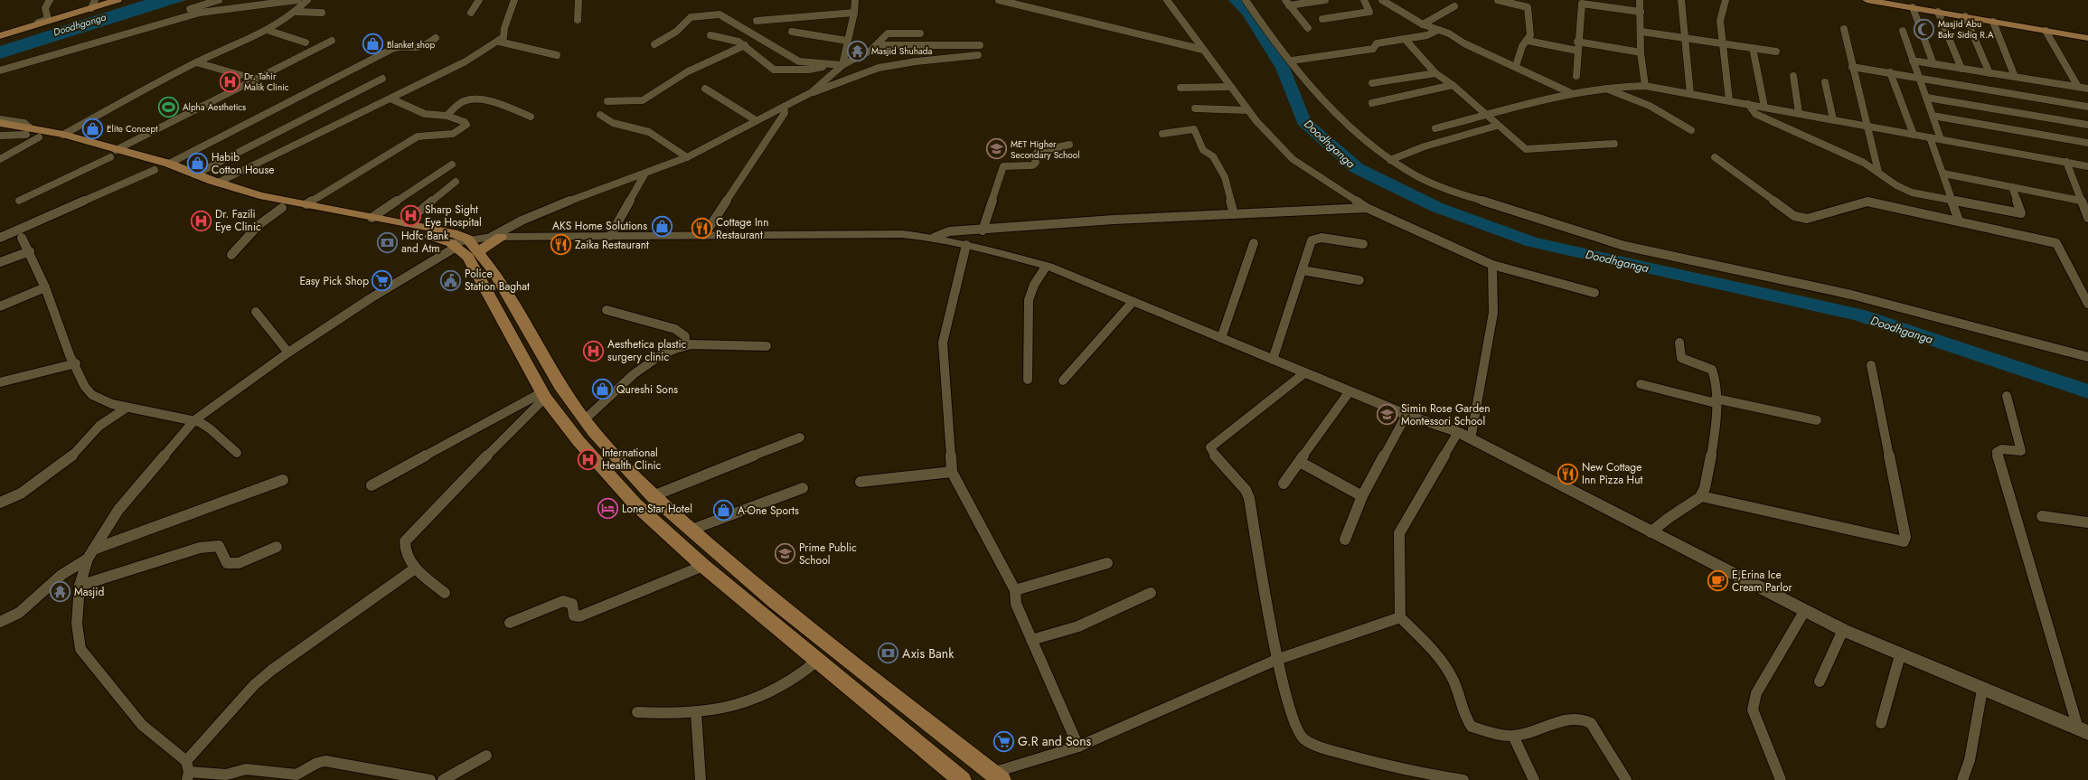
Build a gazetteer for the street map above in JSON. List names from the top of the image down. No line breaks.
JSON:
{"water":["Doodhganga"],"places":{"mosque":["Masjid Abu Bakr Sidiq R.A"],"shop":["Blanket shop","Elite Concept","Habib Cotton House","AKS Home Solutions","Qureshi Sons","A-One Sports"],"temple":["Masjid Shuhada","Masjid"],"hospital":["Dr. Tahir Malik Clinic","Sharp Sight Eye Hospital","Dr. Fazili Eye Clinic","Aesthetica plastic surgery clinic","International Health Clinic"],"sports":["Alpha Aesthetics"],"school or university":["MET Higher Secondary School","Simin Rose Garden Montessori School","Prime Public School"],"restaurant":["Cottage Inn Restaurant","Zaika Restaurant","New Cottage Inn Pizza Hut"],"bank":["Hdfc Bank and Atm","Axis Bank"],"public building":["Police Station Baghat"],"supermarket":["Easy Pick Shop","G.R and Sons"],"hotel":["Lone Star Hotel"],"cafe":["E,Erina Ice Cream Parlor"]}}
